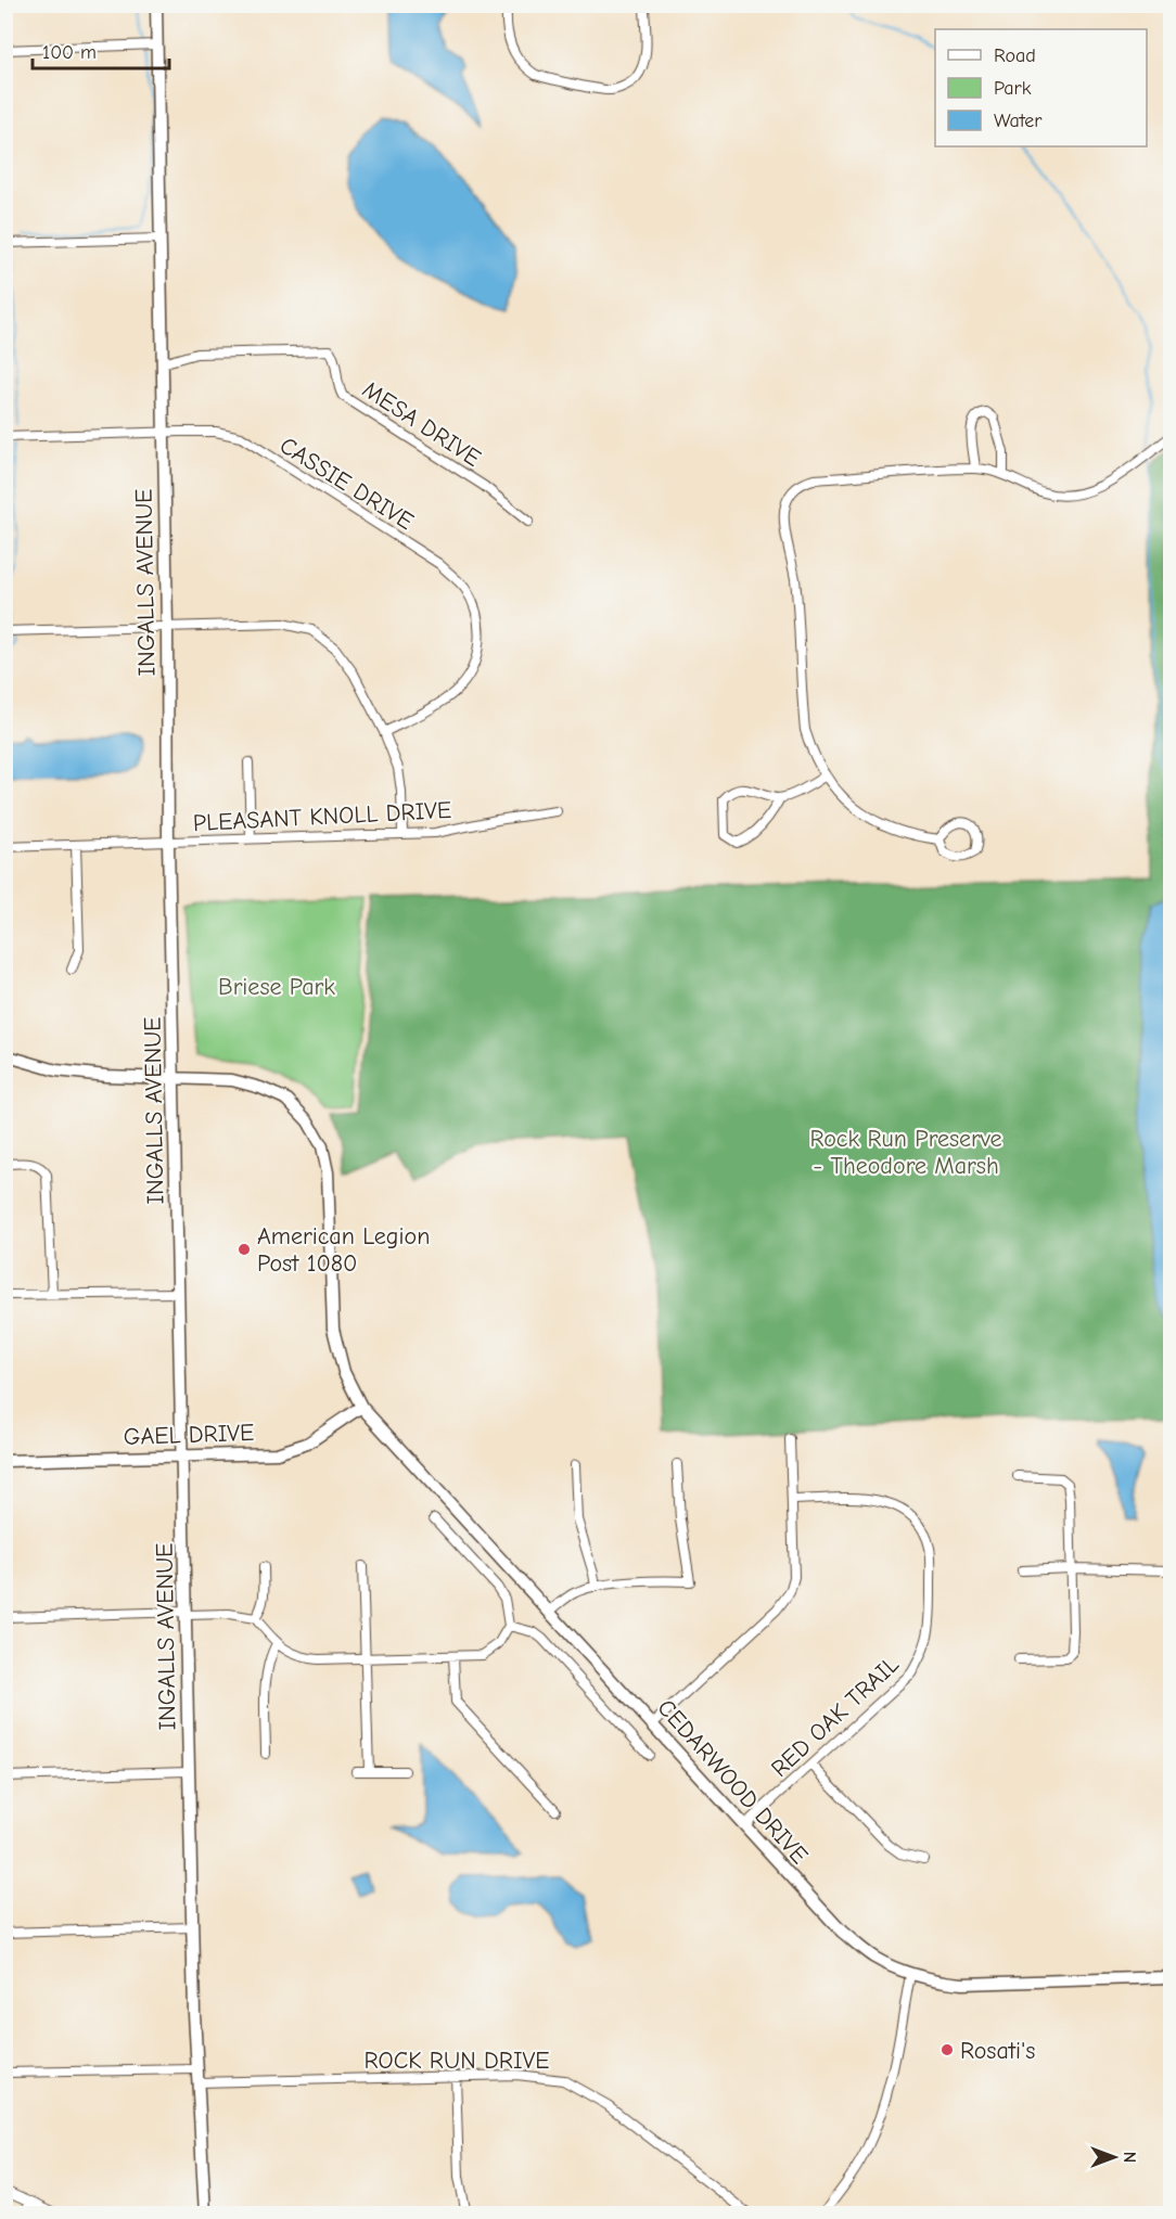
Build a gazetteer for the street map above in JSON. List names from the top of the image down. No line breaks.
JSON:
{"streets":{"street":["MESA DRIVE","CASSIE DRIVE","INGALLS AVENUE","PLEASANT KNOLL DRIVE","GAEL DRIVE","RED OAK TRAIL","CEDARWOOD DRIVE","ROCK RUN DRIVE"]},"crossings":[["MESA DRIVE","INGALLS AVENUE"],["CASSIE DRIVE","INGALLS AVENUE"],["INGALLS AVENUE","PLEASANT KNOLL DRIVE"],["INGALLS AVENUE","GAEL DRIVE"],["INGALLS AVENUE","CEDARWOOD DRIVE"],["INGALLS AVENUE","ROCK RUN DRIVE"],["GAEL DRIVE","CEDARWOOD DRIVE"],["RED OAK TRAIL","CEDARWOOD DRIVE"]],"parks":["Briese Park","Rock Run Preserve - Theodore Marsh"],"places":["American Legion Post 1080","Rosati's"],"legend":["Road","Park","Water"],"scale_bar":"100 m","north":"right"}
